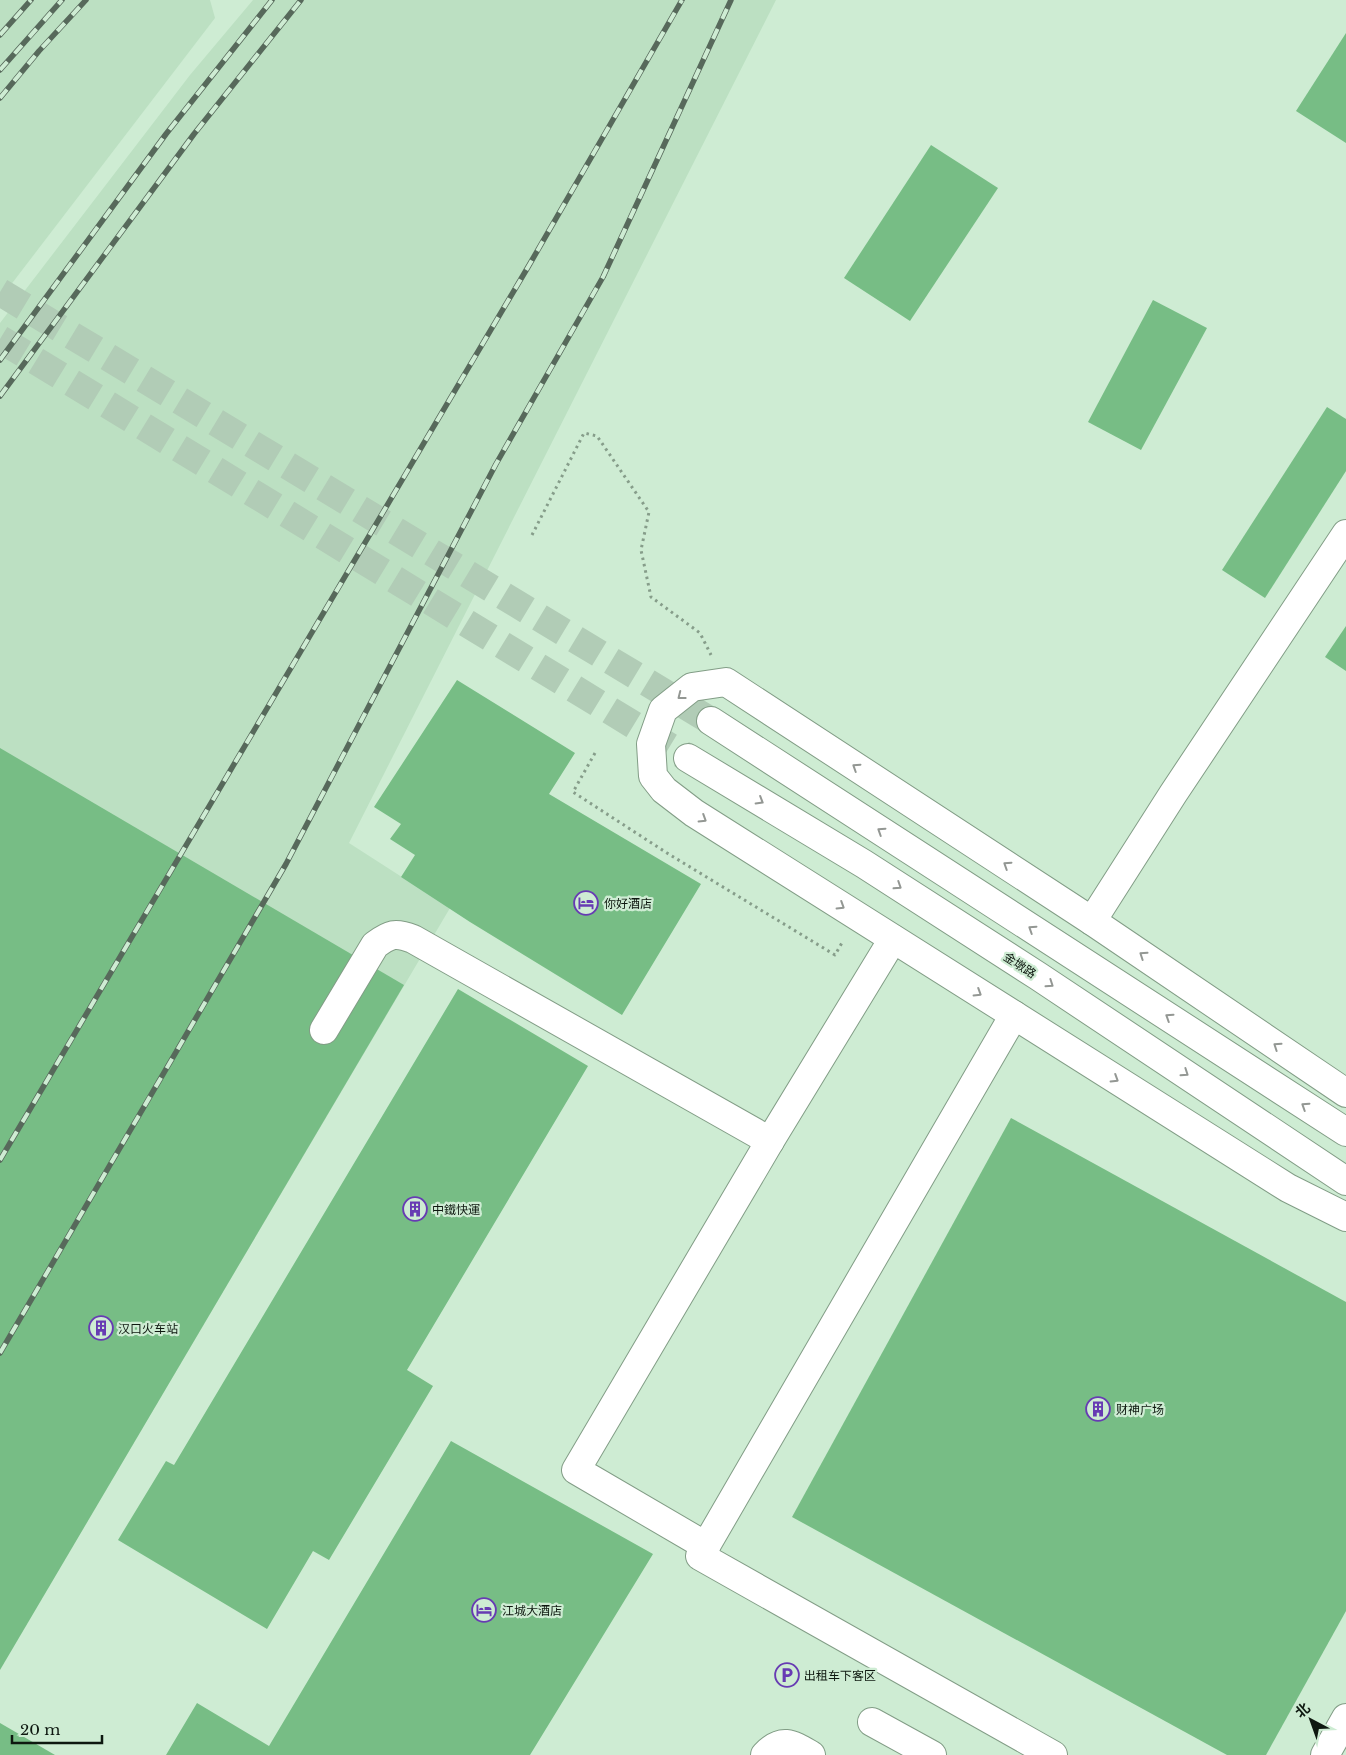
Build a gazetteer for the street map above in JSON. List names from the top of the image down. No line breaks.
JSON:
{"streets":{"street":["金墩路"]},"places":{"hotel":["你好酒店","江城大酒店"],"building":["中鐵快運","汉口火车站","财神广场"],"parking":["出租车下客区"]},"scale_bar":"20 m","north":"top left"}
